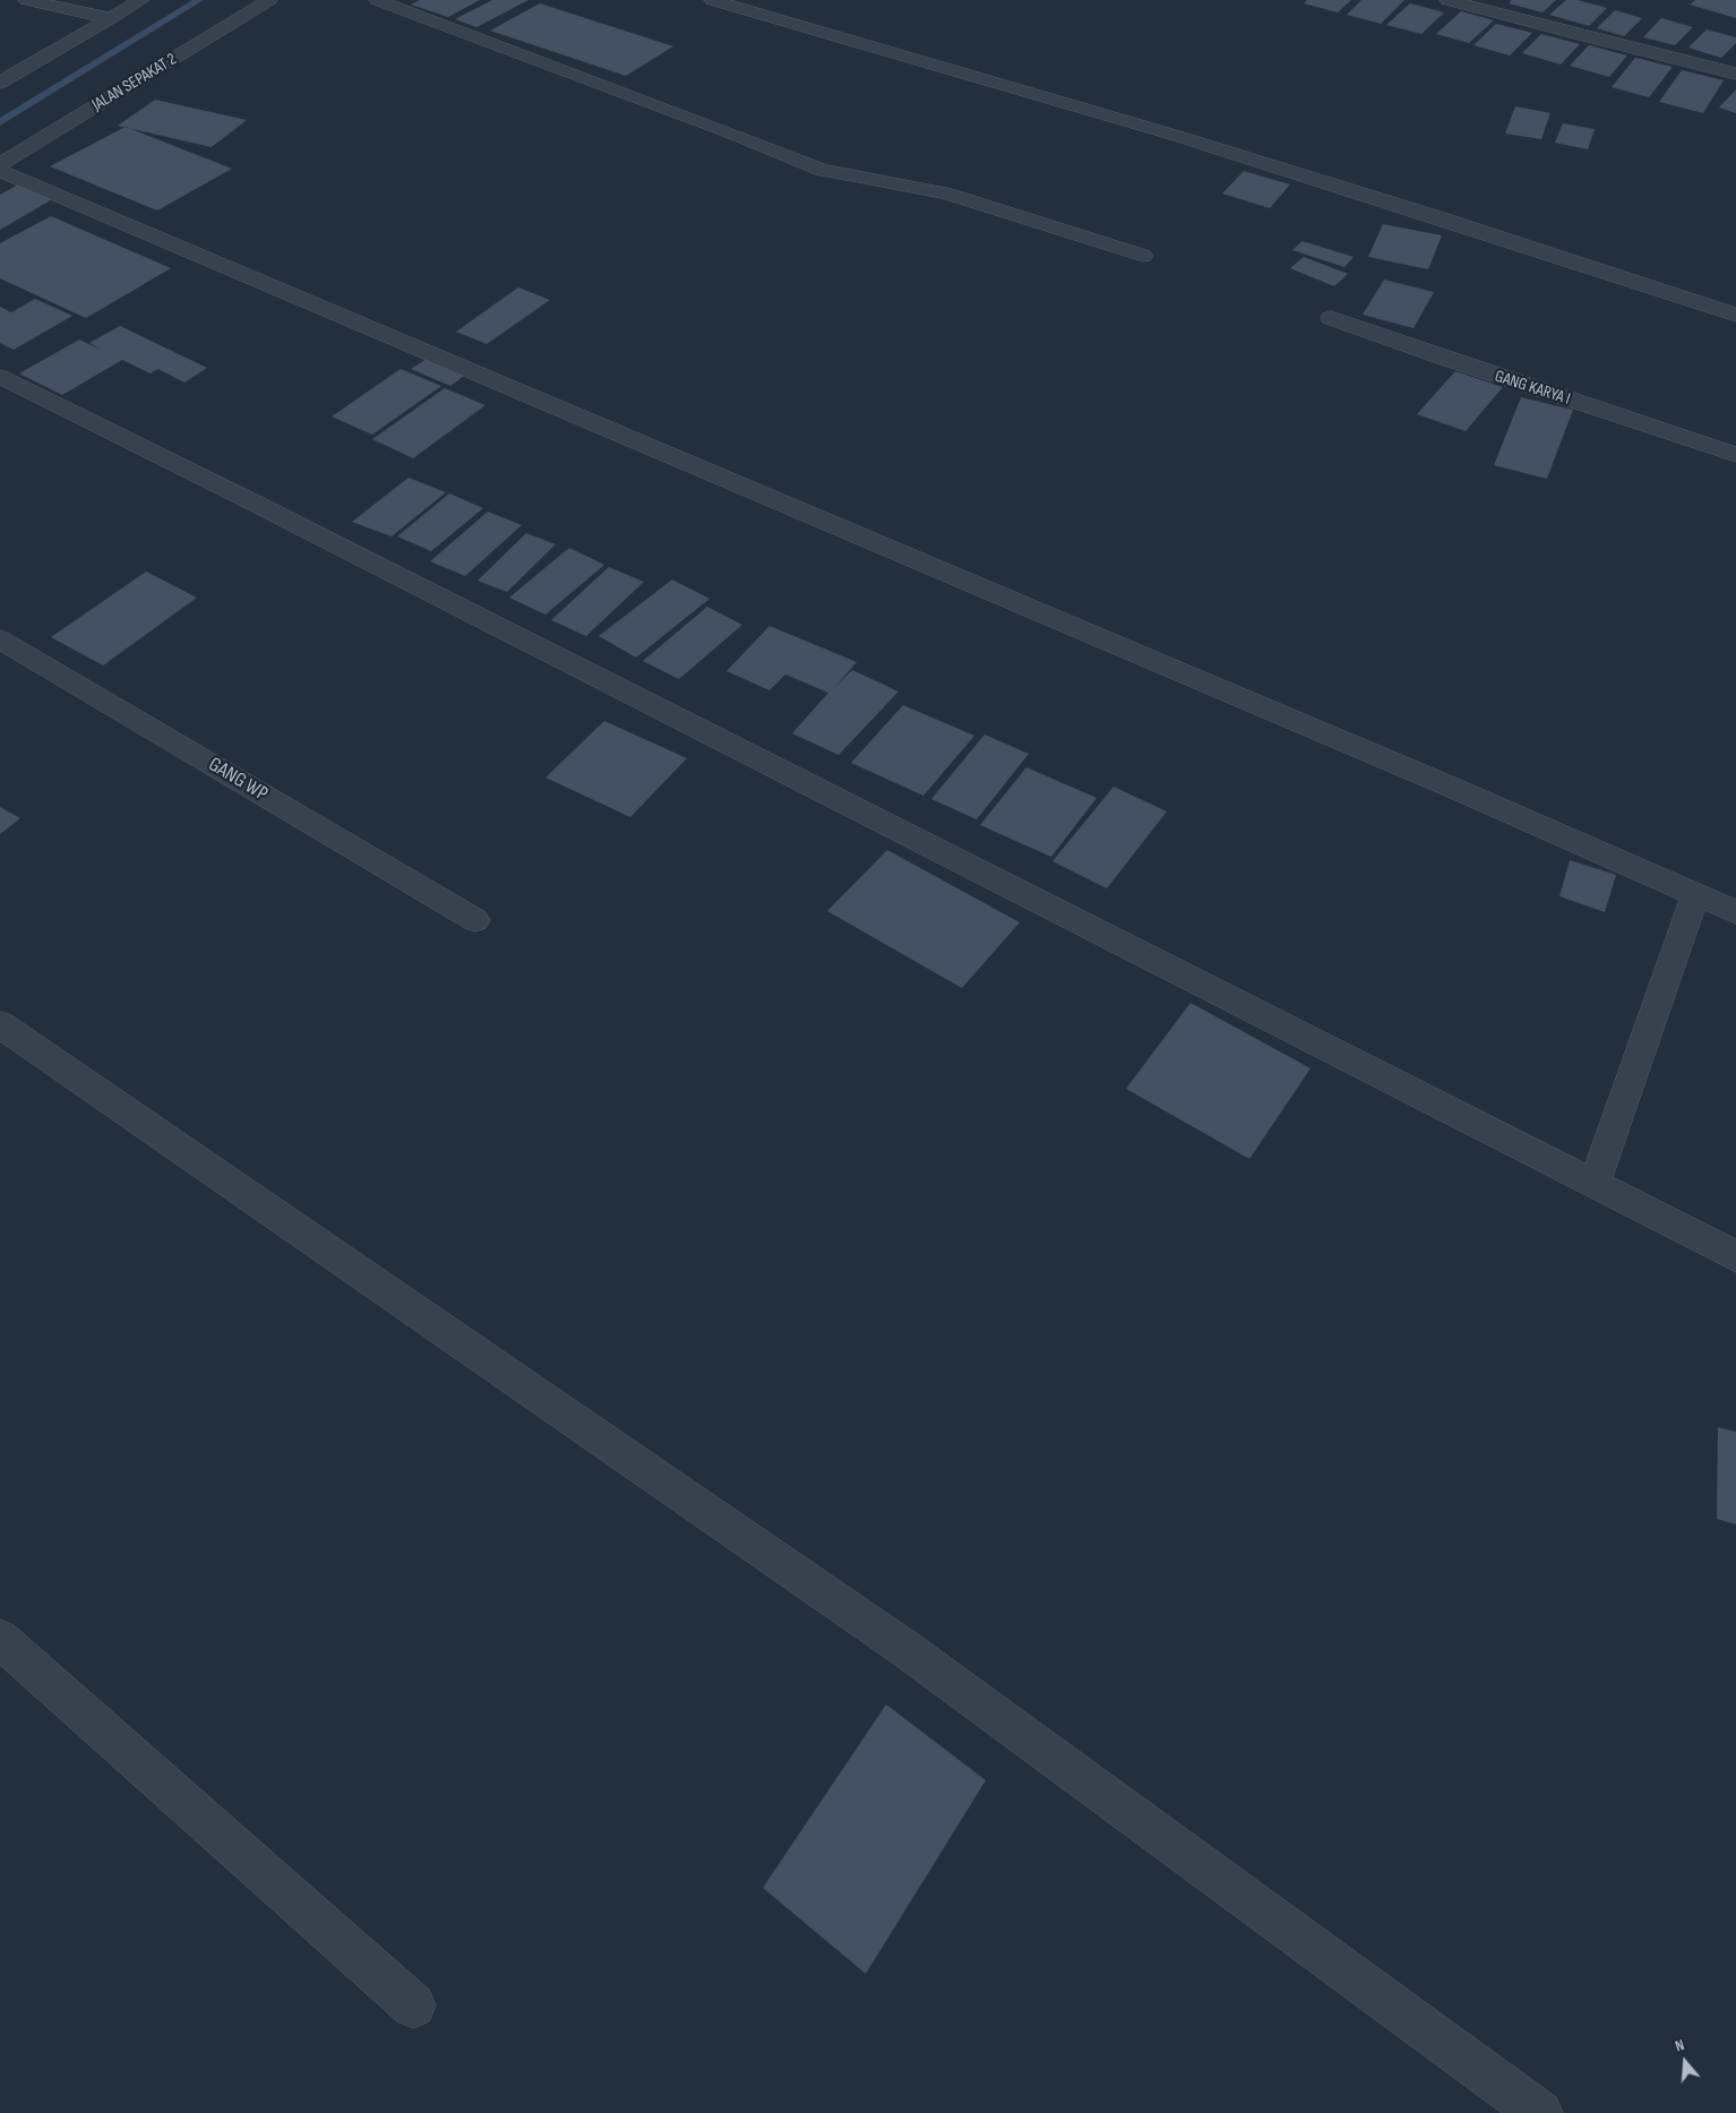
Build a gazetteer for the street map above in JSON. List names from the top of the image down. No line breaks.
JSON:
{"streets":{"street":["JALAN SEPAKAT 2","GANG KARYA I","GANG WP"]},"north":"top"}
